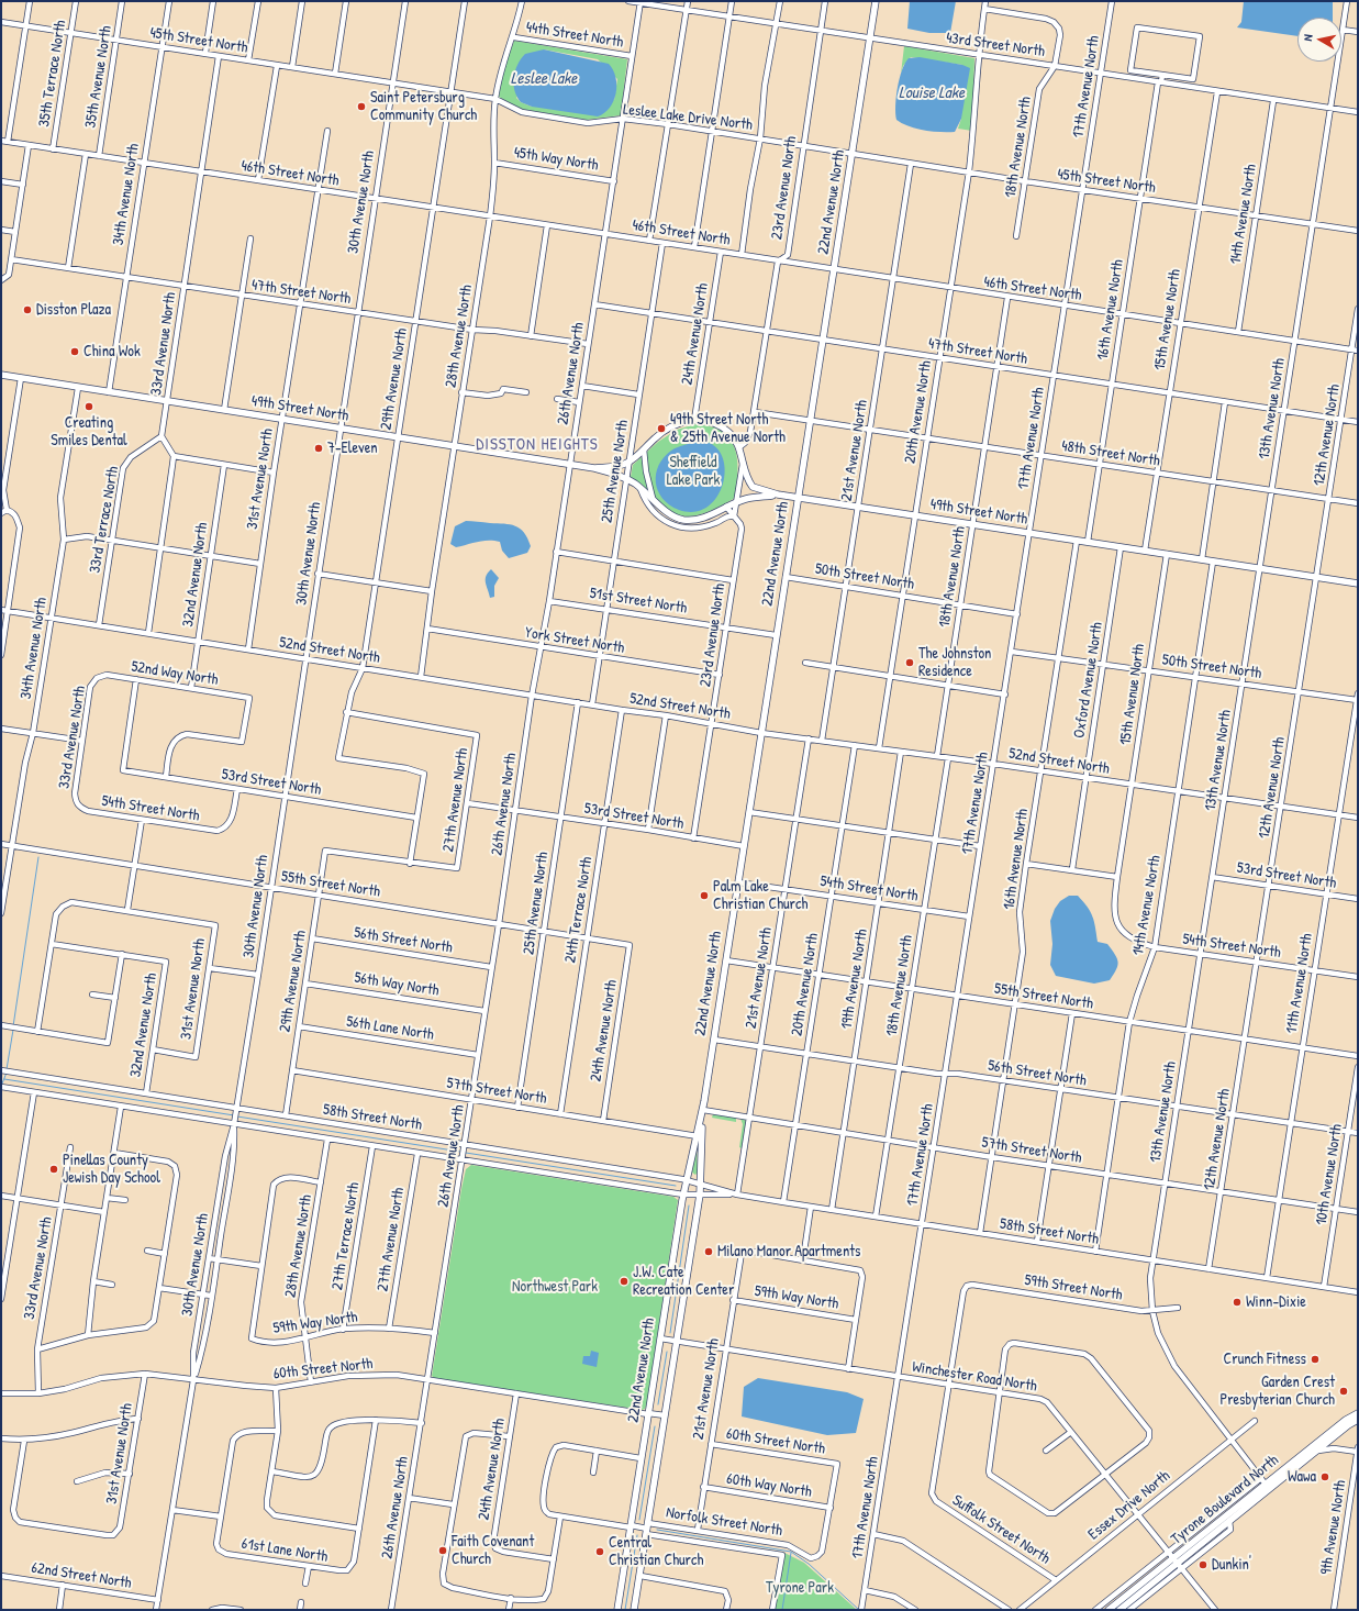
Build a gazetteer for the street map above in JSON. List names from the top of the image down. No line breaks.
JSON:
{"streets":{"main road":["22nd Avenue North","49th Street North","Tyrone Boulevard North"],"street":["44th Street North","45th Street North","43rd Street North","35th Terrace North","35th Avenue North","17th Avenue North","Leslee Lake Drive North","18th Avenue North","45th Way North","46th Street North","23rd Avenue North","34th Avenue North","30th Avenue North","14th Avenue North","47th Street North","16th Avenue North","15th Avenue North","24th Avenue North","28th Avenue North","33rd Avenue North","26th Avenue North","29th Avenue North","13th Avenue North","20th Avenue North","12th Avenue North","21st Avenue North","48th Street North","25th Avenue North","31st Avenue North","33rd Terrace North","32nd Avenue North","50th Street North","51st Street North","York Street North","52nd Street North","52nd Way North","Oxford Avenue North","53rd Street North","27th Avenue North","54th Street North","55th Street North","24th Terrace North","56th Street North","19th Avenue North","11th Avenue North","56th Way North","56th Lane North","57th Street North","58th Street North","10th Avenue North","27th Terrace North","59th Street North","59th Way North","60th Street North","Winchester Road North","60th Way North","Essex Drive North","Norfolk Street North","9th Avenue North","Suffolk Street North","61st Lane North","62nd Street North"]},"crossings":[["44th Street North","28th Avenue North"],["44th Street North","26th Avenue North"],["45th Street North","35th Terrace North"],["45th Street North","35th Avenue North"],["45th Street North","17th Avenue North"],["45th Street North","Leslee Lake Drive North"],["45th Street North","18th Avenue North"],["45th Street North","34th Avenue North"],["45th Street North","30th Avenue North"],["45th Street North","22nd Avenue North"],["45th Street North","14th Avenue North"],["45th Street North","16th Avenue North"],["45th Street North","15th Avenue North"],["45th Street North","33rd Avenue North"],["45th Street North","13th Avenue North"],["45th Street North","20th Avenue North"],["45th Street North","21st Avenue North"],["43rd Street North","17th Avenue North"],["43rd Street North","18th Avenue North"],["43rd Street North","23rd Avenue North"],["43rd Street North","22nd Avenue North"],["43rd Street North","14th Avenue North"],["43rd Street North","16th Avenue North"],["43rd Street North","15th Avenue North"],["43rd Street North","26th Avenue North"],["43rd Street North","13th Avenue North"],["43rd Street North","20th Avenue North"],["35th Terrace North","46th Street North"],["35th Avenue North","46th Street North"],["17th Avenue North","46th Street North"],["17th Avenue North","47th Street North"],["17th Avenue North","49th Street North"],["17th Avenue North","48th Street North"],["17th Avenue North","50th Street North"],["17th Avenue North","52nd Street North"],["17th Avenue North","54th Street North"],["17th Avenue North","55th Street North"],["17th Avenue North","56th Street North"],["17th Avenue North","57th Street North"],["17th Avenue North","58th Street North"],["17th Avenue North","Winchester Road North"],["Leslee Lake Drive North","23rd Avenue North"],["Leslee Lake Drive North","30th Avenue North"],["Leslee Lake Drive North","22nd Avenue North"],["Leslee Lake Drive North","28th Avenue North"],["Leslee Lake Drive North","26th Avenue North"],["Leslee Lake Drive North","29th Avenue North"],["18th Avenue North","46th Street North"],["18th Avenue North","47th Street North"],["18th Avenue North","49th Street North"],["18th Avenue North","48th Street North"],["18th Avenue North","50th Street North"],["18th Avenue North","52nd Street North"],["18th Avenue North","54th Street North"],["18th Avenue North","55th Street North"],["18th Avenue North","56th Street North"],["18th Avenue North","57th Street North"],["18th Avenue North","58th Street North"],["45th Way North","28th Avenue North"],["45th Way North","26th Avenue North"],["46th Street North","23rd Avenue North"],["46th Street North","34th Avenue North"],["46th Street North","30th Avenue North"],["46th Street North","22nd Avenue North"],["46th Street North","14th Avenue North"],["46th Street North","16th Avenue North"],["46th Street North","15th Avenue North"],["46th Street North","24th Avenue North"],["46th Street North","28th Avenue North"],["46th Street North","33rd Avenue North"],["46th Street North","26th Avenue North"],["46th Street North","29th Avenue North"],["46th Street North","13th Avenue North"],["46th Street North","20th Avenue North"],["46th Street North","12th Avenue North"],["46th Street North","21st Avenue North"],["46th Street North","25th Avenue North"],["46th Street North","31st Avenue North"],["23rd Avenue North","47th Street North"],["23rd Avenue North","24th Avenue North"],["23rd Avenue North","49th Street North"],["23rd Avenue North","48th Street North"],["23rd Avenue North","51st Street North"],["23rd Avenue North","York Street North"],["23rd Avenue North","52nd Street North"],["23rd Avenue North","53rd Street North"],["34th Avenue North","47th Street North"],["34th Avenue North","49th Street North"],["34th Avenue North","52nd Street North"],["34th Avenue North","55th Street North"],["30th Avenue North","47th Street North"],["30th Avenue North","49th Street North"],["30th Avenue North","52nd Street North"],["30th Avenue North","53rd Street North"],["30th Avenue North","55th Street North"],["30th Avenue North","58th Street North"],["30th Avenue North","60th Street North"],["30th Avenue North","62nd Street North"],["22nd Avenue North","47th Street North"],["22nd Avenue North","49th Street North"],["22nd Avenue North","48th Street North"],["22nd Avenue North","50th Street North"],["22nd Avenue North","51st Street North"],["22nd Avenue North","52nd Street North"],["22nd Avenue North","53rd Street North"],["22nd Avenue North","54th Street North"],["22nd Avenue North","55th Street North"],["22nd Avenue North","56th Street North"],["22nd Avenue North","57th Street North"],["22nd Avenue North","58th Street North"],["22nd Avenue North","60th Street North"],["22nd Avenue North","Winchester Road North"],["22nd Avenue North","Norfolk Street North"],["14th Avenue North","15th Avenue North"],["14th Avenue North","49th Street North"],["14th Avenue North","50th Street North"],["14th Avenue North","52nd Street North"],["14th Avenue North","54th Street North"],["14th Avenue North","55th Street North"],["14th Avenue North","56th Street North"],["14th Avenue North","57th Street North"],["14th Avenue North","58th Street North"],["47th Street North","16th Avenue North"],["47th Street North","15th Avenue North"],["47th Street North","24th Avenue North"],["47th Street North","28th Avenue North"],["47th Street North","33rd Avenue North"],["47th Street North","26th Avenue North"],["47th Street North","29th Avenue North"],["47th Street North","13th Avenue North"],["47th Street North","20th Avenue North"],["47th Street North","12th Avenue North"],["47th Street North","21st Avenue North"],["47th Street North","25th Avenue North"],["47th Street North","31st Avenue North"],["16th Avenue North","49th Street North"],["16th Avenue North","48th Street North"],["16th Avenue North","50th Street North"],["16th Avenue North","52nd Street North"],["16th Avenue North","55th Street North"],["16th Avenue North","56th Street North"],["16th Avenue North","57th Street North"],["16th Avenue North","58th Street North"],["15th Avenue North","49th Street North"],["15th Avenue North","48th Street North"],["15th Avenue North","50th Street North"],["15th Avenue North","52nd Street North"],["15th Avenue North","54th Street North"],["24th Avenue North","49th Street North"],["24th Avenue North","55th Street North"],["24th Avenue North","57th Street North"],["24th Avenue North","60th Street North"],["28th Avenue North","49th Street North"],["28th Avenue North","York Street North"],["28th Avenue North","52nd Street North"],["28th Avenue North","58th Street North"],["28th Avenue North","59th Way North"],["28th Avenue North","60th Street North"],["33rd Avenue North","49th Street North"],["33rd Avenue North","33rd Terrace North"],["33rd Avenue North","52nd Way North"],["33rd Avenue North","54th Street North"],["33rd Avenue North","60th Street North"],["26th Avenue North","49th Street North"],["26th Avenue North","51st Street North"],["26th Avenue North","York Street North"],["26th Avenue North","52nd Street North"],["26th Avenue North","53rd Street North"],["26th Avenue North","55th Street North"],["26th Avenue North","56th Street North"],["26th Avenue North","56th Way North"],["26th Avenue North","56th Lane North"],["26th Avenue North","57th Street North"],["26th Avenue North","58th Street North"],["26th Avenue North","59th Way North"],["26th Avenue North","60th Street North"],["29th Avenue North","49th Street North"],["29th Avenue North","52nd Street North"],["29th Avenue North","53rd Street North"],["29th Avenue North","27th Avenue North"],["29th Avenue North","55th Street North"],["29th Avenue North","56th Street North"],["29th Avenue North","56th Way North"],["29th Avenue North","56th Lane North"],["29th Avenue North","57th Street North"],["29th Avenue North","58th Street North"],["49th Street North","13th Avenue North"],["49th Street North","20th Avenue North"],["49th Street North","12th Avenue North"],["49th Street North","21st Avenue North"],["49th Street North","25th Avenue North"],["49th Street North","31st Avenue North"],["49th Street North","Oxford Avenue North"],["13th Avenue North","48th Street North"],["13th Avenue North","50th Street North"],["13th Avenue North","52nd Street North"],["13th Avenue North","53rd Street North"],["13th Avenue North","54th Street North"],["13th Avenue North","55th Street North"],["13th Avenue North","56th Street North"],["13th Avenue North","57th Street North"],["13th Avenue North","58th Street North"],["13th Avenue North","59th Street North"],["13th Avenue North","Tyrone Boulevard North"],["13th Avenue North","Essex Drive North"],["20th Avenue North","48th Street North"],["20th Avenue North","50th Street North"],["20th Avenue North","52nd Street North"],["20th Avenue North","54th Street North"],["20th Avenue North","55th Street North"],["20th Avenue North","56th Street North"],["20th Avenue North","57th Street North"],["20th Avenue North","58th Street North"],["12th Avenue North","48th Street North"],["12th Avenue North","50th Street North"],["12th Avenue North","52nd Street North"],["12th Avenue North","53rd Street North"],["12th Avenue North","54th Street North"],["12th Avenue North","55th Street North"],["12th Avenue North","56th Street North"],["12th Avenue North","57th Street North"],["12th Avenue North","58th Street North"],["21st Avenue North","48th Street North"],["21st Avenue North","50th Street North"],["21st Avenue North","52nd Street North"],["21st Avenue North","54th Street North"],["21st Avenue North","55th Street North"],["21st Avenue North","56th Street North"],["21st Avenue North","57th Street North"],["21st Avenue North","58th Street North"],["21st Avenue North","59th Way North"],["21st Avenue North","60th Street North"],["21st Avenue North","Winchester Road North"],["21st Avenue North","60th Way North"],["21st Avenue North","Norfolk Street North"],["25th Avenue North","51st Street North"],["25th Avenue North","York Street North"],["25th Avenue North","52nd Street North"],["25th Avenue North","53rd Street North"],["25th Avenue North","55th Street North"],["25th Avenue North","57th Street North"],["31st Avenue North","32nd Avenue North"],["31st Avenue North","52nd Street North"],["31st Avenue North","60th Street North"],["33rd Terrace North","52nd Street North"],["32nd Avenue North","52nd Street North"],["32nd Avenue North","52nd Way North"],["32nd Avenue North","58th Street North"],["50th Street North","Oxford Avenue North"],["50th Street North","11th Avenue North"],["52nd Street North","Oxford Avenue North"],["52nd Street North","24th Terrace North"],["52nd Street North","19th Avenue North"],["52nd Street North","11th Avenue North"],["52nd Way North","53rd Street North"],["53rd Street North","27th Avenue North"],["53rd Street North","54th Street North"],["53rd Street North","24th Terrace North"],["53rd Street North","11th Avenue North"],["27th Avenue North","58th Street North"],["27th Avenue North","59th Way North"],["54th Street North","19th Avenue North"],["54th Street North","11th Avenue North"],["55th Street North","24th Terrace North"],["55th Street North","19th Avenue North"],["55th Street North","11th Avenue North"],["24th Terrace North","57th Street North"],["56th Street North","19th Avenue North"],["56th Street North","11th Avenue North"],["56th Street North","10th Avenue North"],["19th Avenue North","57th Street North"],["19th Avenue North","58th Street North"],["11th Avenue North","57th Street North"],["11th Avenue North","58th Street North"],["57th Street North","10th Avenue North"],["58th Street North","10th Avenue North"],["58th Street North","27th Terrace North"],["27th Terrace North","59th Way North"],["59th Street North","Winchester Road North"],["59th Street North","Suffolk Street North"],["60th Street North","60th Way North"],["60th Street North","Norfolk Street North"],["Winchester Road North","Tyrone Boulevard North"],["Winchester Road North","Essex Drive North"],["Winchester Road North","Suffolk Street North"],["60th Way North","Norfolk Street North"],["Essex Drive North","Suffolk Street North"]],"districts":["DISSTON HEIGHTS"],"water":["Leslee Lake","Louise Lake"],"parks":["Sheffield Lake Park","Northwest Park","Tyrone Park"],"places":["Saint Petersburg Community Church","Disston Plaza","China Wok","Creating Smiles Dental","49th Street North & 25th Avenue North","7-Eleven","The Johnston Residence","Palm Lake Christian Church","Pinellas County Jewish Day School","Milano Manor Apartments","J.W. Cate Recreation Center","Winn-Dixie","Crunch Fitness","Garden Crest Presbyterian Church","Wawa","Faith Covenant Church","Central Christian Church","Dunkin'"],"north":"left"}
